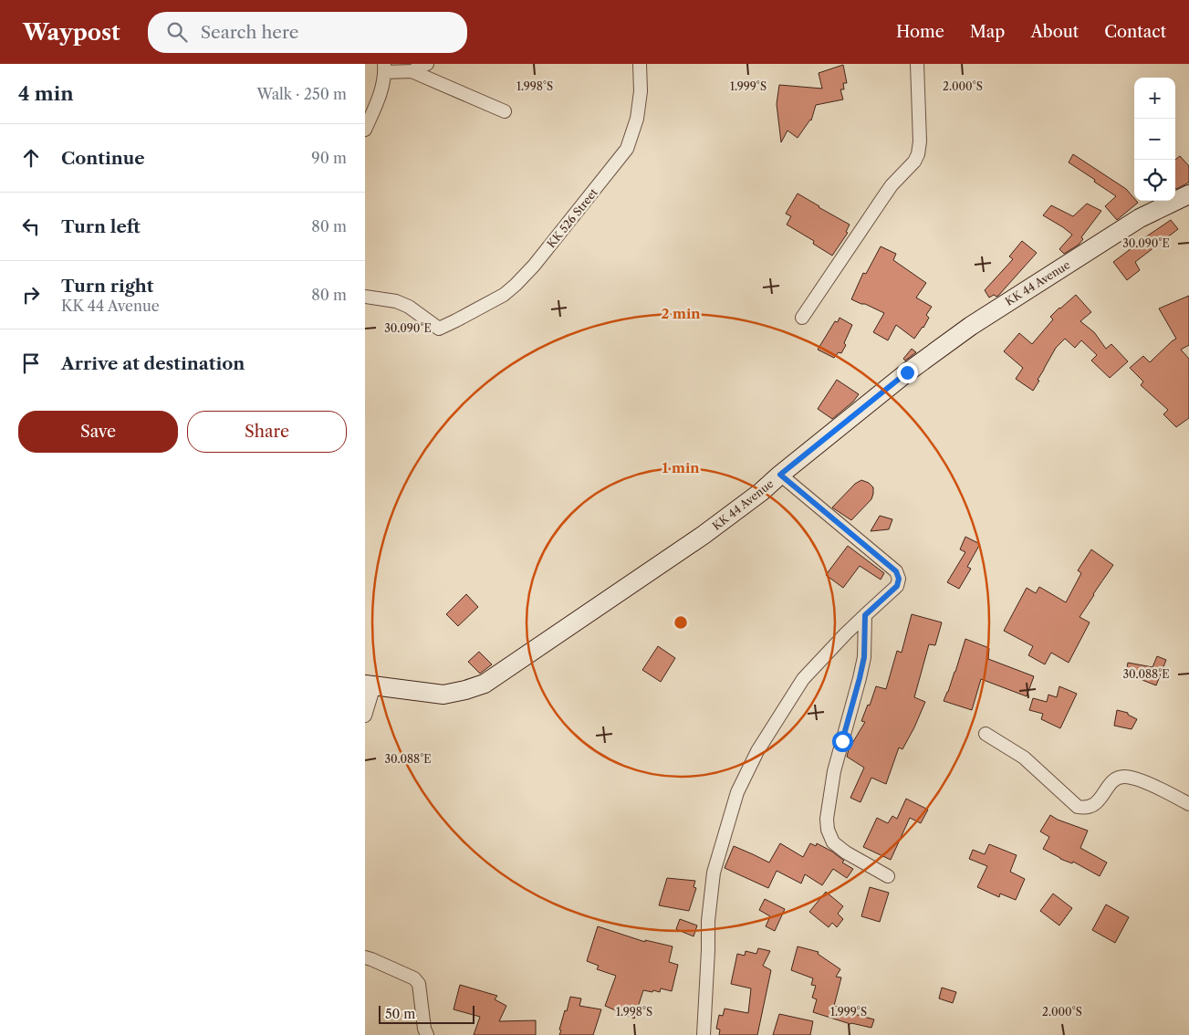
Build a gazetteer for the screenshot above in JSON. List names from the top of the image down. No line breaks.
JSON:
{"streets":{"main road":["KK 44 Avenue"],"street":["KK 526 Street"]},"scale_bar":"50 m","page":{"header":"Waypost","search":"Search here","nav":["Home","Map","About","Contact"],"heading":["4 min","Walk · 250 m"],"map_buttons":["+","−"],"list":[["Continue","90 m"],["Turn left","80 m"],["Turn right","KK 44 Avenue","80 m"],"Arrive at destination"],"buttons":["Save","Share"],"scale":"50 m"},"coordinates":["1.998°S","1.999°S","2.000°S","30.090°E","30.088°E"],"rings":["2 min","1 min"]}
